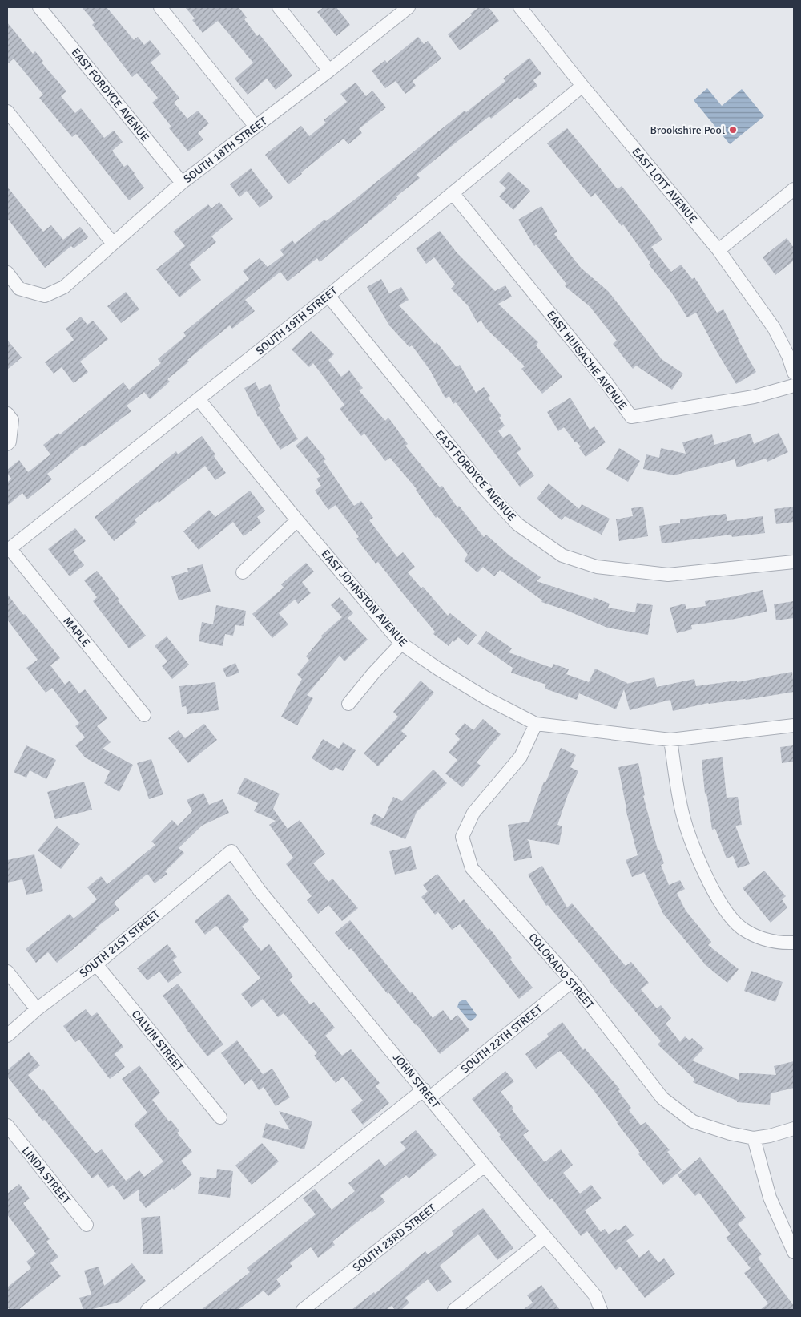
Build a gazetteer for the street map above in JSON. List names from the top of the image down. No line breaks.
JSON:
{"streets":{"street":["EAST FORDYCE AVENUE","SOUTH 18TH STREET","EAST LOTT AVENUE","SOUTH 19TH STREET","EAST HUISACHE AVENUE","EAST JOHNSTON AVENUE","MAPLE","SOUTH 21ST STREET","COLORADO STREET","SOUTH 22TH STREET","CALVIN STREET","JOHN STREET","LINDA STREET","SOUTH 23RD STREET"]},"crossings":[["EAST FORDYCE AVENUE","SOUTH 18TH STREET"],["EAST FORDYCE AVENUE","SOUTH 19TH STREET"],["EAST LOTT AVENUE","SOUTH 19TH STREET"],["SOUTH 19TH STREET","EAST HUISACHE AVENUE"],["SOUTH 19TH STREET","EAST JOHNSTON AVENUE"],["SOUTH 19TH STREET","MAPLE"],["EAST JOHNSTON AVENUE","COLORADO STREET"],["SOUTH 21ST STREET","CALVIN STREET"],["SOUTH 21ST STREET","JOHN STREET"],["COLORADO STREET","SOUTH 22TH STREET"],["SOUTH 22TH STREET","JOHN STREET"],["JOHN STREET","SOUTH 23RD STREET"]],"places":["Brookshire Pool"]}
